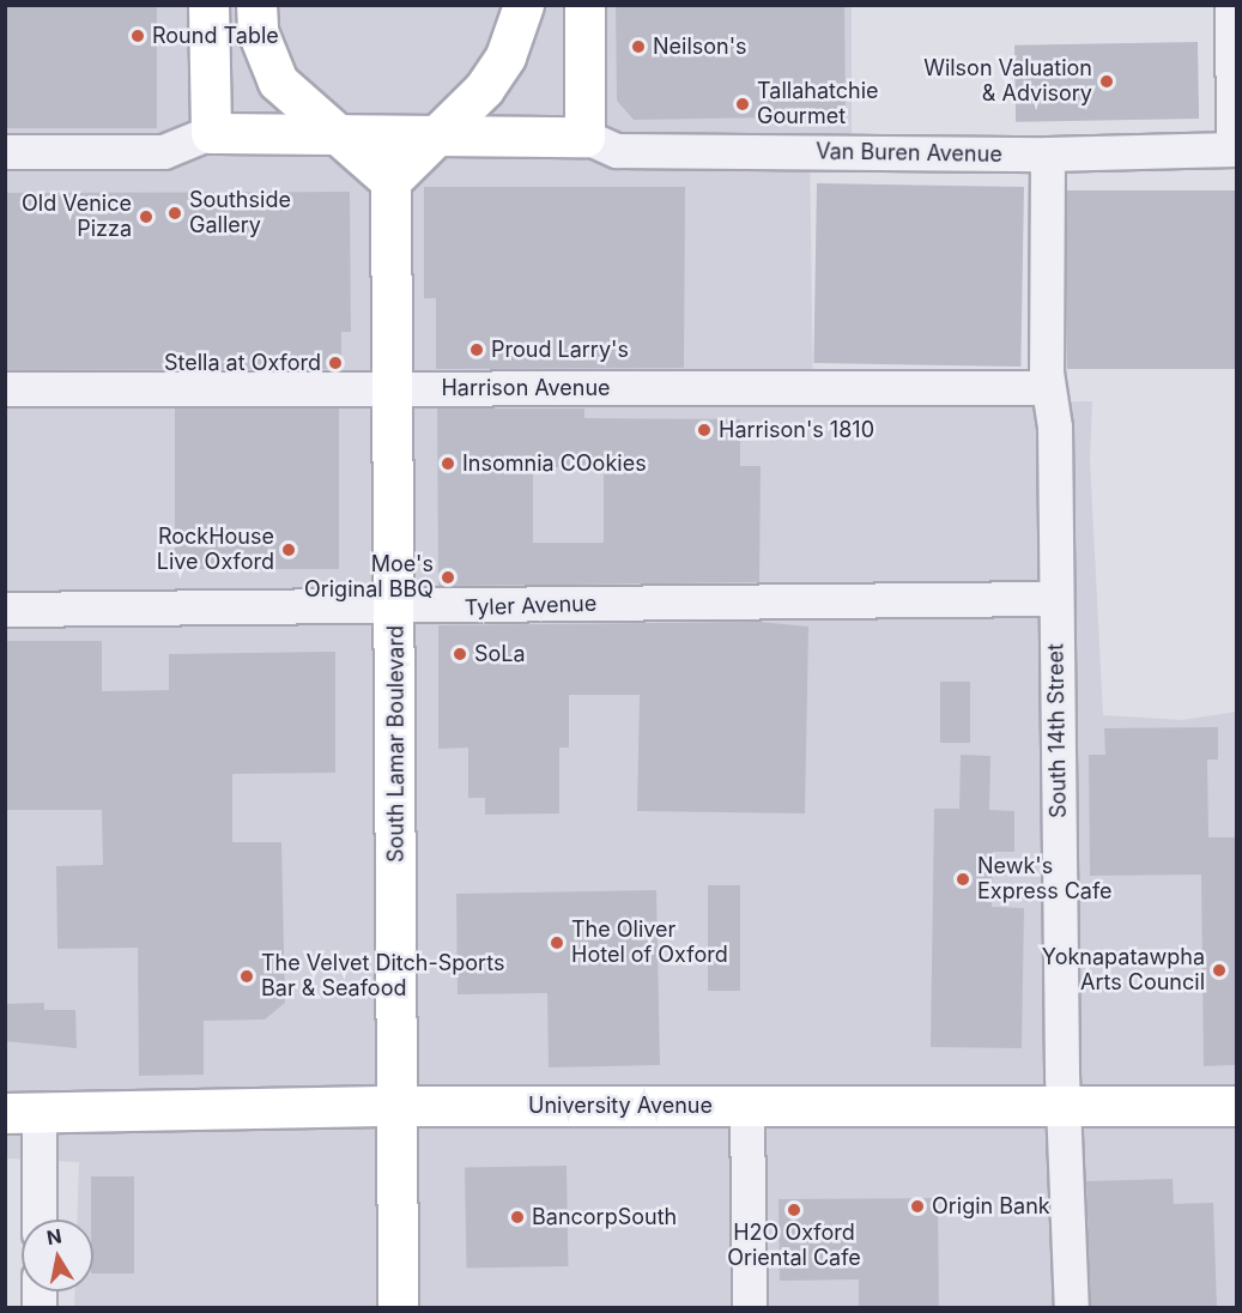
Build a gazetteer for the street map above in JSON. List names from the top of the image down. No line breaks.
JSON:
{"streets":{"street":["Van Buren Avenue","Harrison Avenue","Tyler Avenue","South 14th Street","South Lamar Boulevard","University Avenue"]},"crossings":[["Van Buren Avenue","South 14th Street"],["Harrison Avenue","South 14th Street"],["Harrison Avenue","South Lamar Boulevard"],["Tyler Avenue","South 14th Street"],["Tyler Avenue","South Lamar Boulevard"],["South 14th Street","University Avenue"],["South Lamar Boulevard","University Avenue"]],"places":["Round Table","Neilson's","Wilson Valuation & Advisory","Tallahatchie Gourmet","Southside Gallery","Old Venice Pizza","Proud Larry's","Stella at Oxford","Harrison's 1810","Insomnia COokies","RockHouse Live Oxford","Moe's Original BBQ","SoLa","Newk's Express Cafe","The Oliver Hotel of Oxford","Yoknapatawpha Arts Council","The Velvet Ditch-Sports Bar & Seafood","Origin Bank","H2O Oxford Oriental Cafe","BancorpSouth"],"north":"top"}
